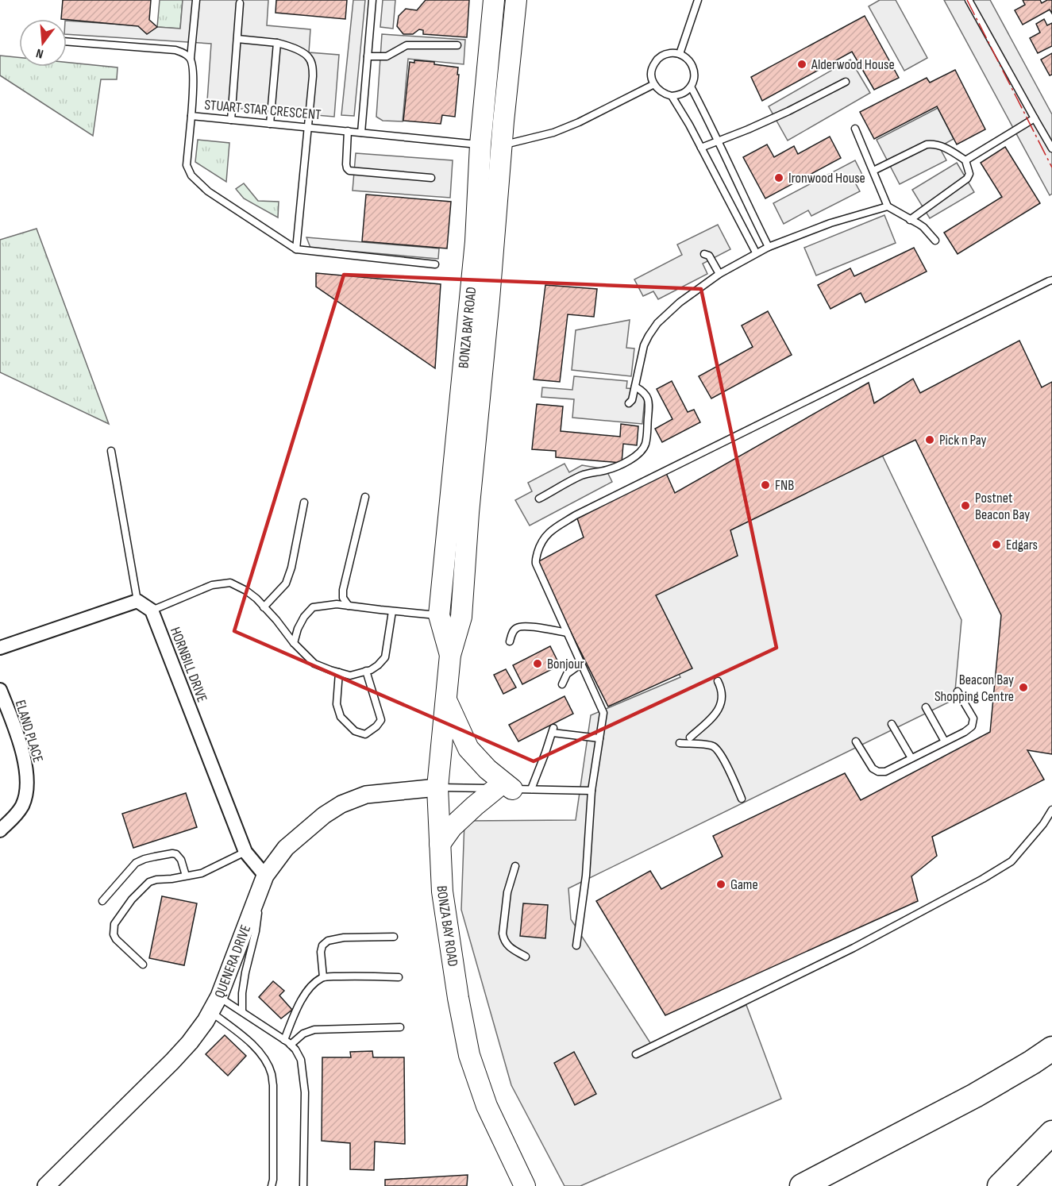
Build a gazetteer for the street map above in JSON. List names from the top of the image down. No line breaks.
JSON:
{"streets":{"main road":["BONZA BAY ROAD"],"street":["HORNBILL DRIVE","ELAND PLACE","QUENERA DRIVE"],"lane":["STUART STAR CRESCENT"]},"crossings":[["STUART STAR CRESCENT","BONZA BAY ROAD"],["BONZA BAY ROAD","QUENERA DRIVE"],["HORNBILL DRIVE","QUENERA DRIVE"]],"places":["Alderwood House","Ironwood House","Pick n Pay","FNB","Postnet Beacon Bay","Edgars","Bonjour","Beacon Bay Shopping Centre","Game"],"north":"bottom"}
